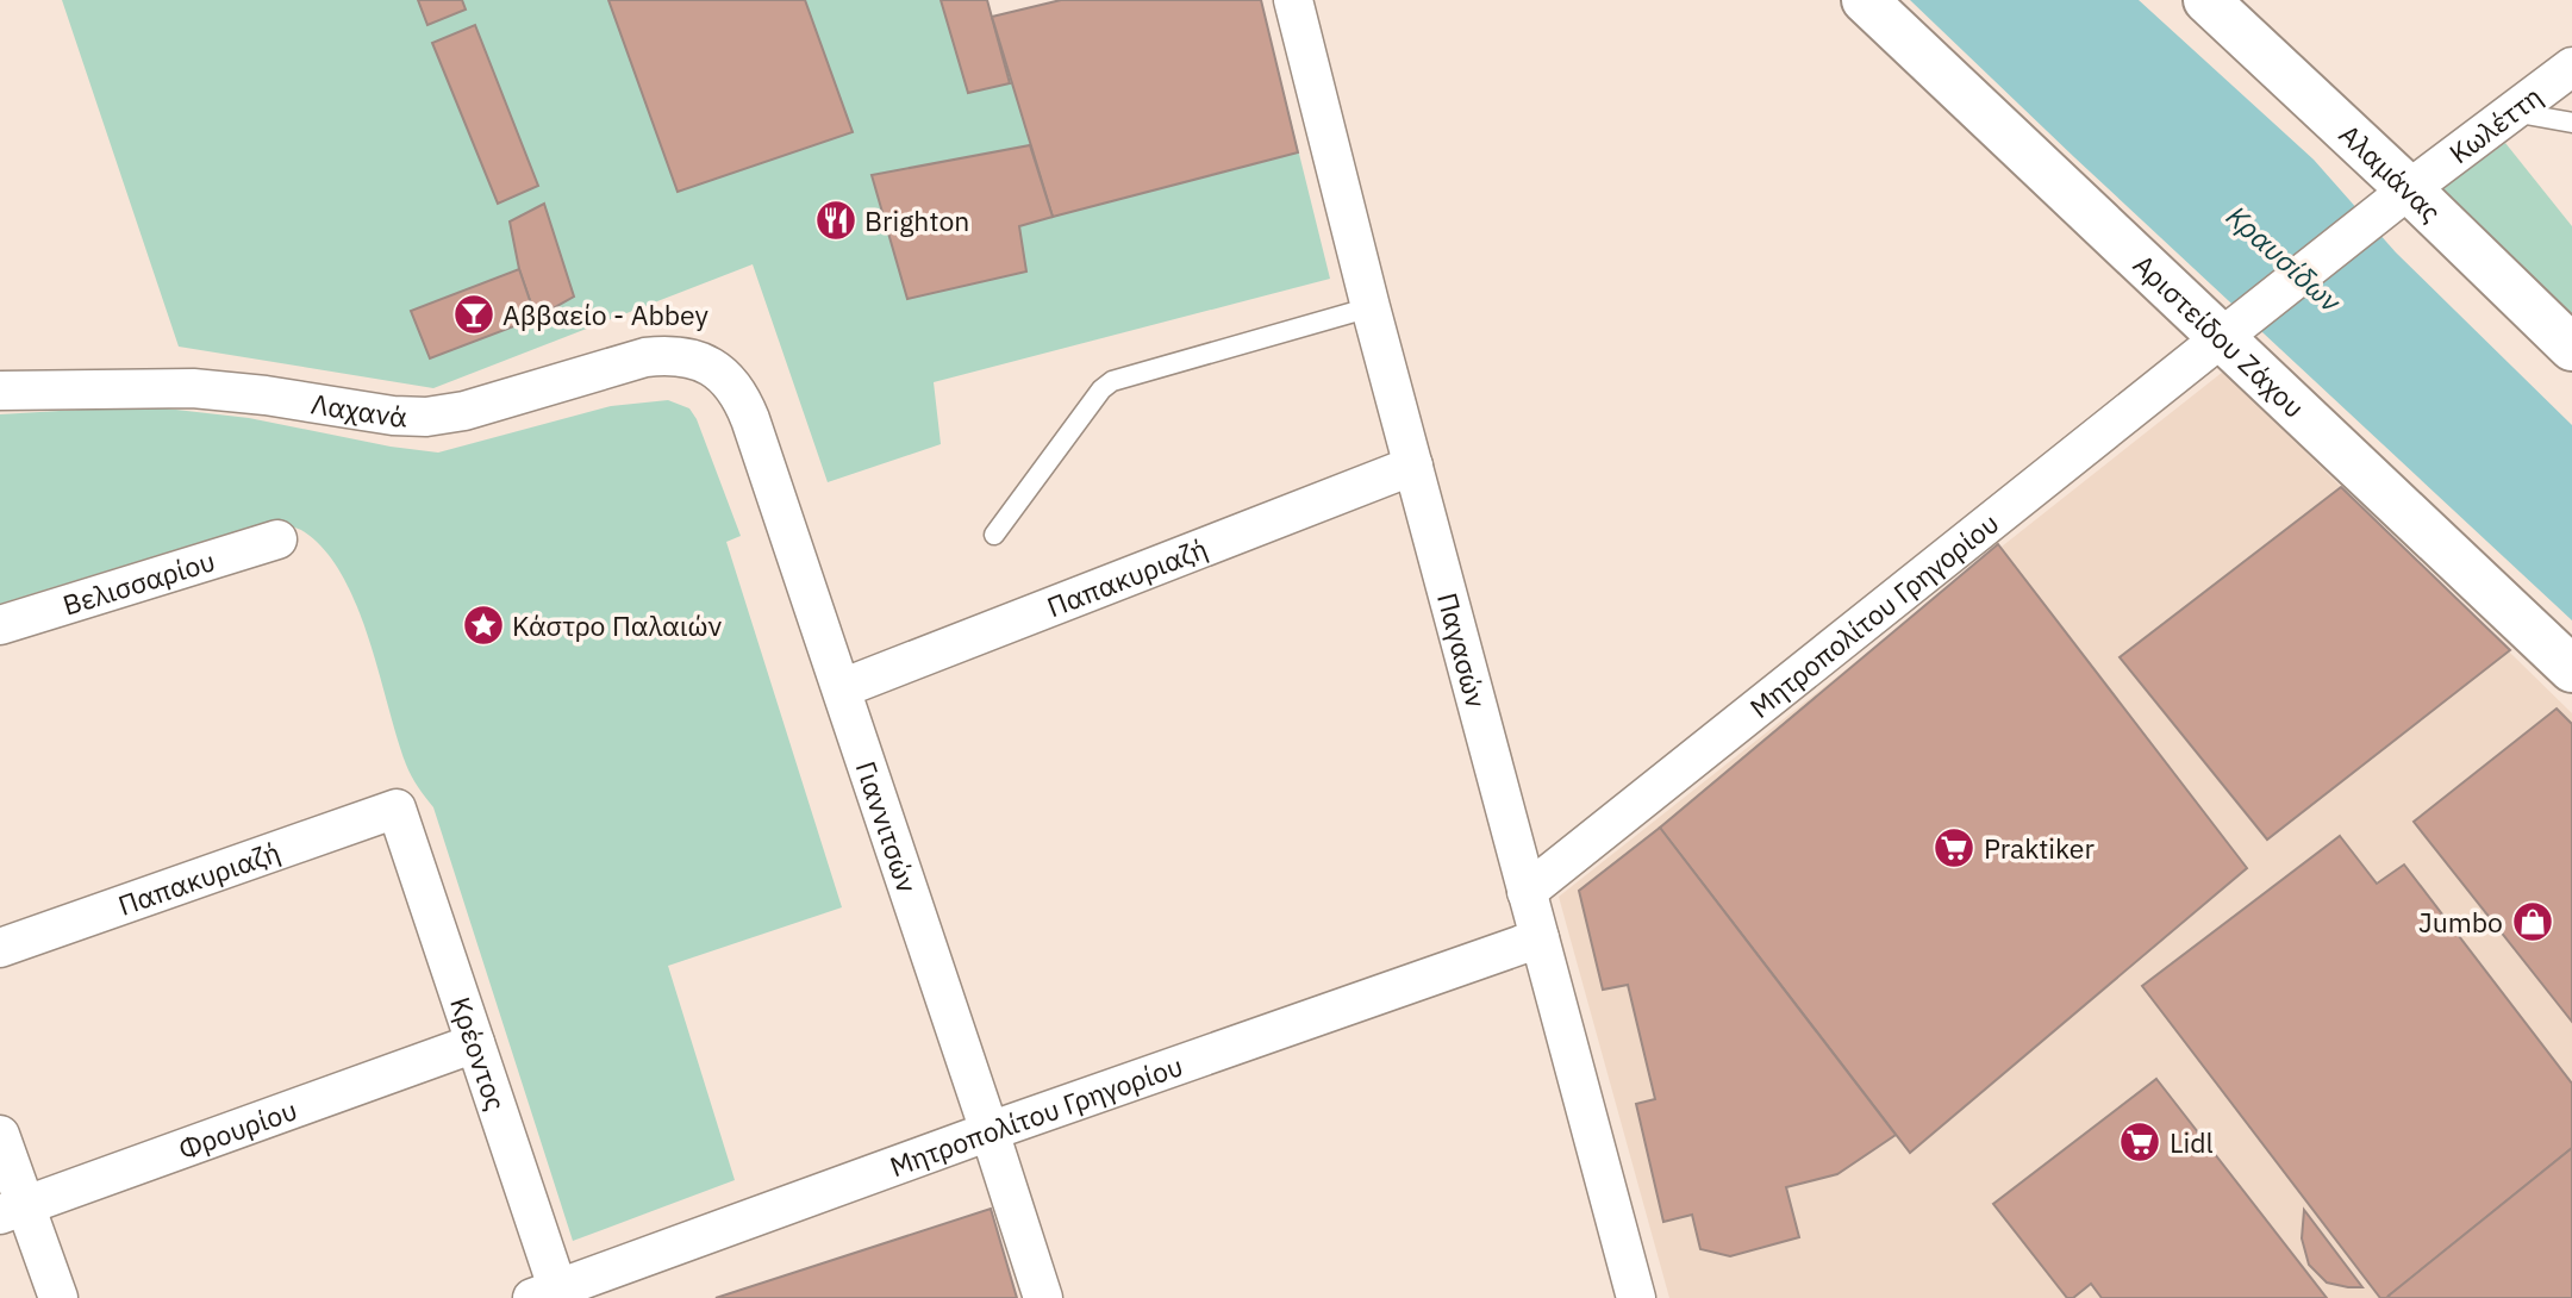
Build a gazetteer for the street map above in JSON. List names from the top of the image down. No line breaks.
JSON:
{"streets":{"street":["Κωλέττη","Αλαμάνας","Αριστείδου Ζάχου","Λαχανά","Παπακυριαζή","Βελισσαρίου","Μητροπολίτου Γρηγορίου","Παγασών","Γιαννιτσών","Κρέοντος","Φρουρίου"]},"crossings":[["Κωλέττη","Αλαμάνας"],["Κωλέττη","Αριστείδου Ζάχου"],["Κωλέττη","Μητροπολίτου Γρηγορίου"],["Αριστείδου Ζάχου","Μητροπολίτου Γρηγορίου"],["Λαχανά","Γιαννιτσών"],["Παπακυριαζή","Παγασών"],["Παπακυριαζή","Γιαννιτσών"],["Παπακυριαζή","Κρέοντος"],["Μητροπολίτου Γρηγορίου","Παγασών"],["Μητροπολίτου Γρηγορίου","Γιαννιτσών"],["Μητροπολίτου Γρηγορίου","Κρέοντος"],["Κρέοντος","Φρουρίου"]],"water":["Κραυσίδων"],"places":{"restaurant":["Brighton"],"bar":["Αββαείο - Abbey"],"place":["Κάστρο Παλαιών"],"supermarket":["Praktiker","Lidl"],"shop":["Jumbo"]}}
